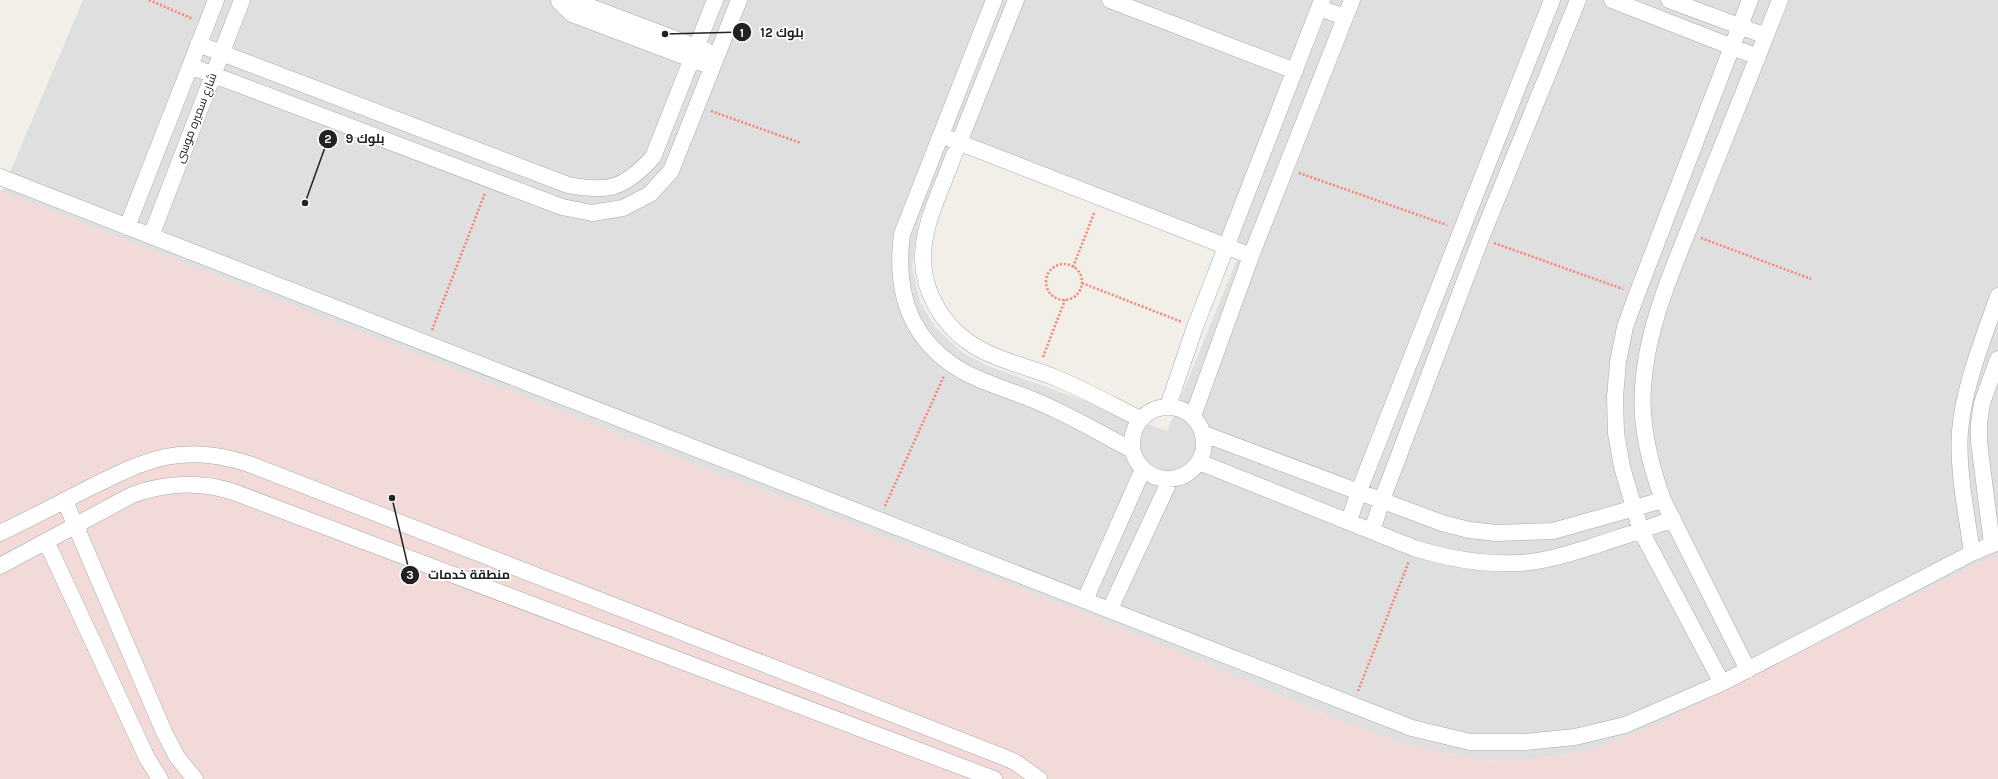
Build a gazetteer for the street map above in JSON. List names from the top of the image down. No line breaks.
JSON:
{"streets":{"street":["شارع سميره موسى"]},"places":["بلوك 12","بلوك 9","منطقة خدمات"]}
